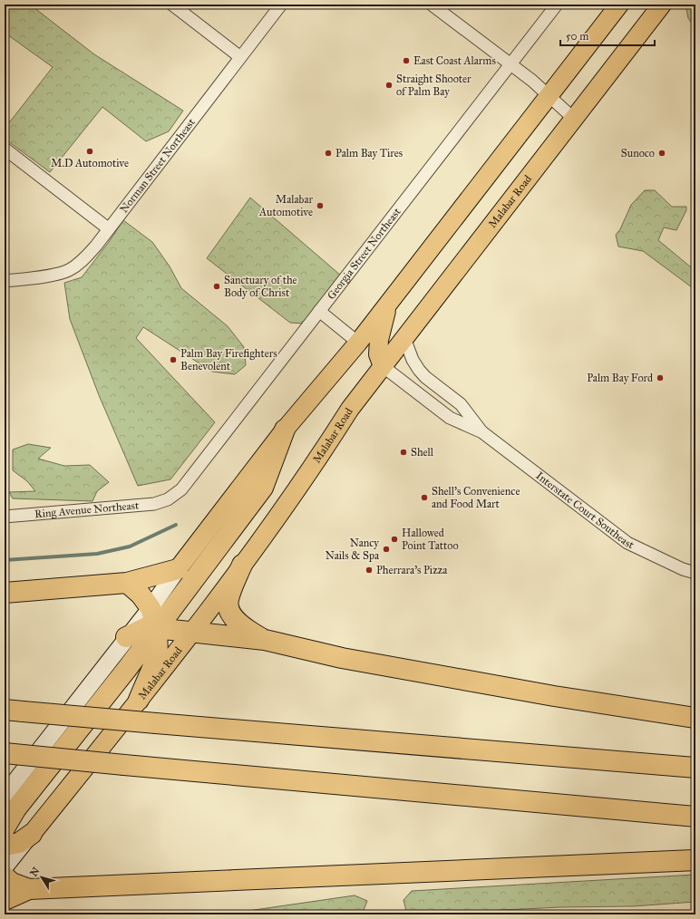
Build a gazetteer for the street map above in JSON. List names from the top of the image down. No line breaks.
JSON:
{"streets":{"main road":["Malabar Road"],"street":["Norman Street Northeast","Georgia Street Northeast","Interstate Court Southeast","Ring Avenue Northeast"]},"crossings":[["Malabar Road","Interstate Court Southeast"],["Georgia Street Northeast","Ring Avenue Northeast"]],"places":["East Coast Alarms","Straight Shooter of Palm Bay","M.D Automotive","Palm Bay Tires","Sunoco","Malabar Automotive","Sanctuary of the Body of Christ","Palm Bay Firefighters Benevolent","Palm Bay Ford","Shell","Shell's Convenience and Food Mart","Hallowed Point Tattoo","Nancy Nails & Spa","Pherrara's Pizza"],"scale_bar":"50 m","north":"top left"}
